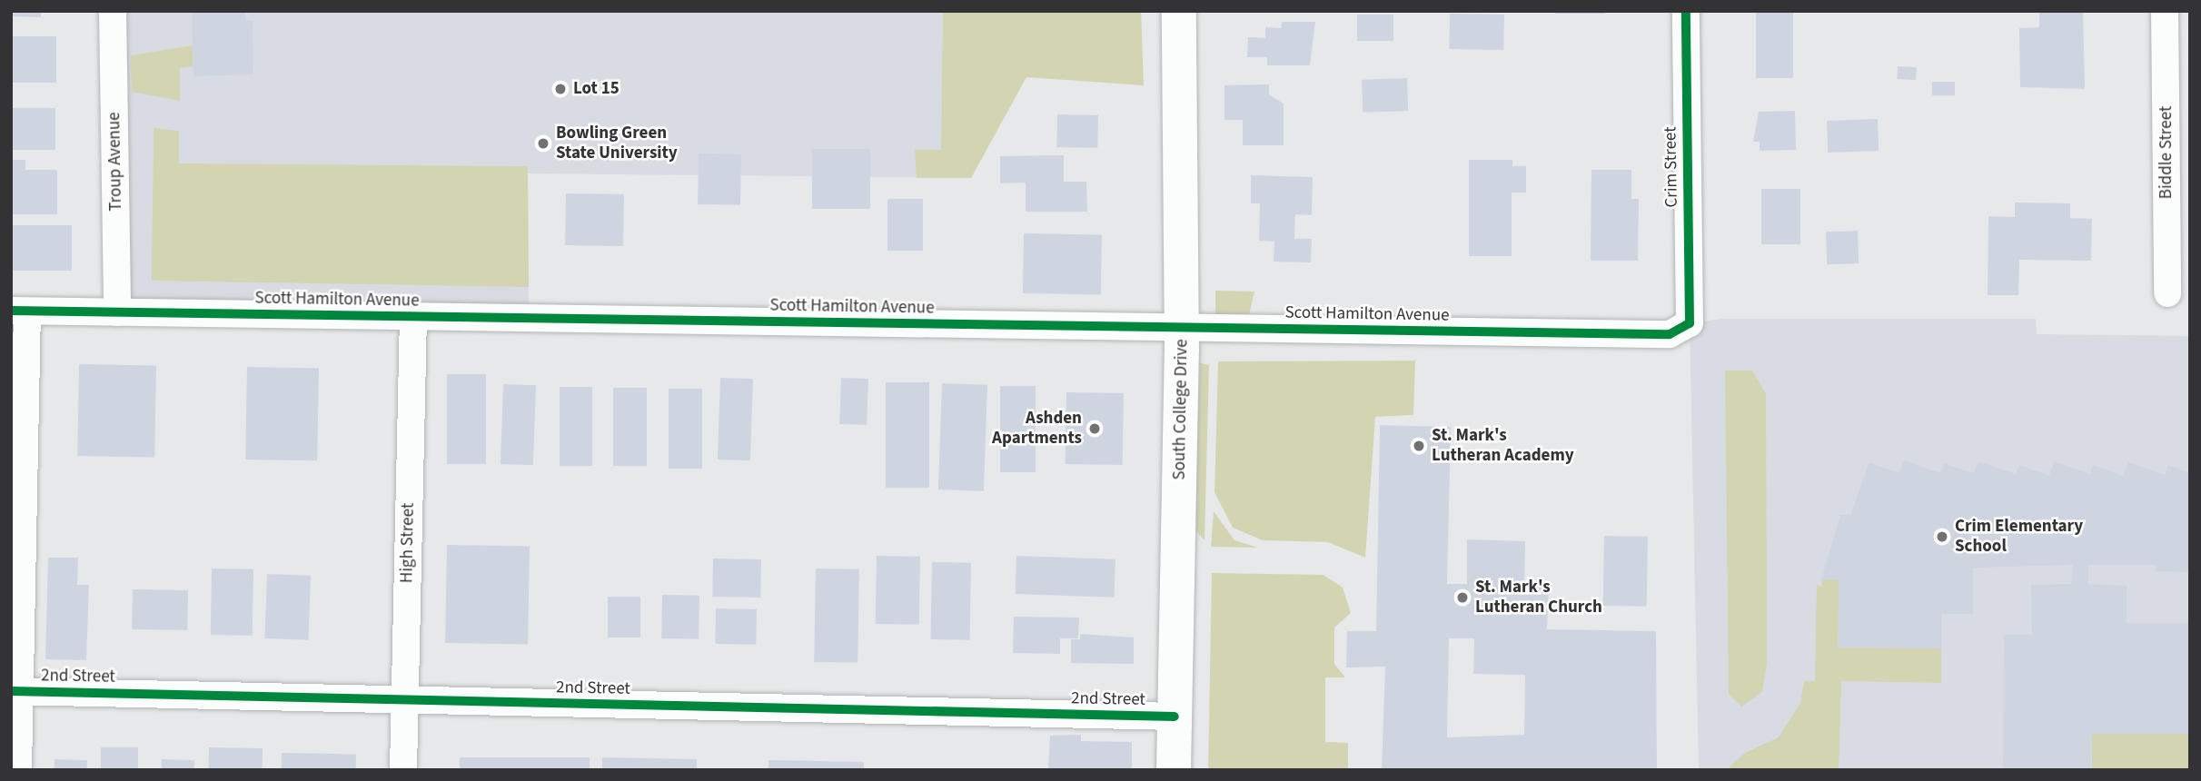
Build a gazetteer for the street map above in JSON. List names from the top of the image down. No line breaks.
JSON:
{"streets":{"street":["Biddle Street","Troup Avenue","Crim Street","Scott Hamilton Avenue","South College Drive","High Street","2nd Street"]},"crossings":[["Troup Avenue","Scott Hamilton Avenue"],["Crim Street","Scott Hamilton Avenue"],["Scott Hamilton Avenue","South College Drive"],["Scott Hamilton Avenue","High Street"],["South College Drive","2nd Street"],["High Street","2nd Street"]],"places":["Lot 15","Bowling Green State University","Ashden Apartments","St. Mark's Lutheran Academy","Crim Elementary School","St. Mark's Lutheran Church"]}
